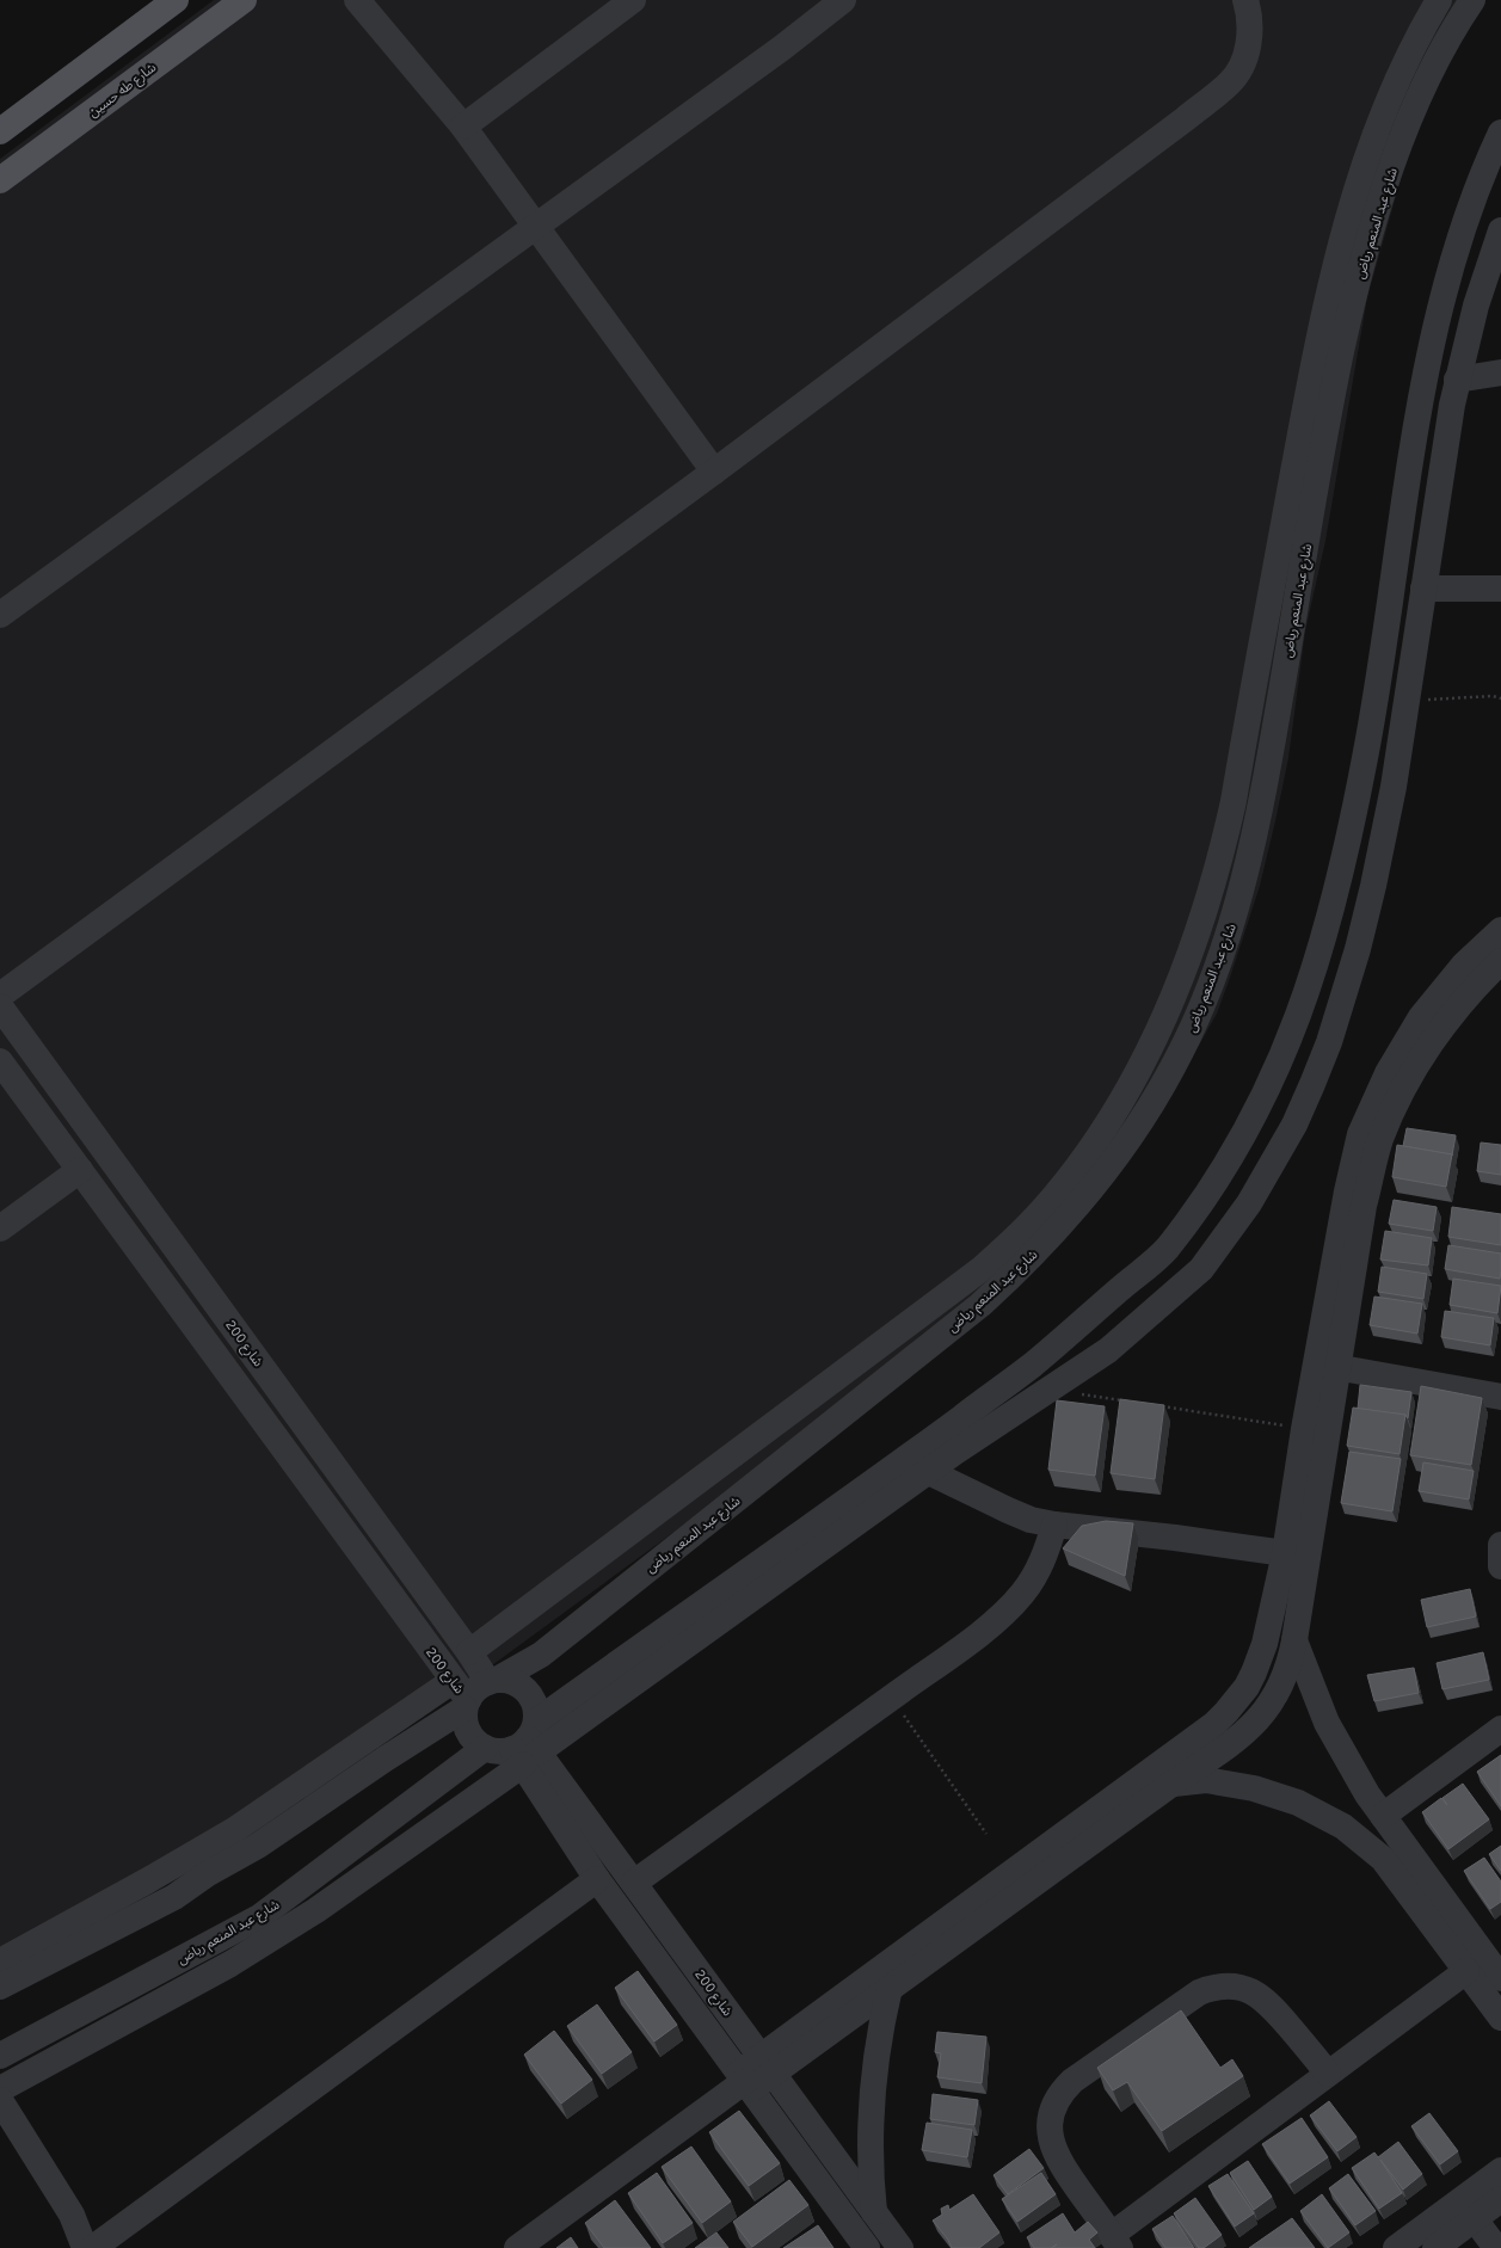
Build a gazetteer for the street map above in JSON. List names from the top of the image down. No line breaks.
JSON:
{"streets":{"main road":["شارع طه حسين"],"street":["شارع عبد المنعم رياض","شارع 200"]},"crossings":[["شارع عبد المنعم رياض","شارع 200"]]}
